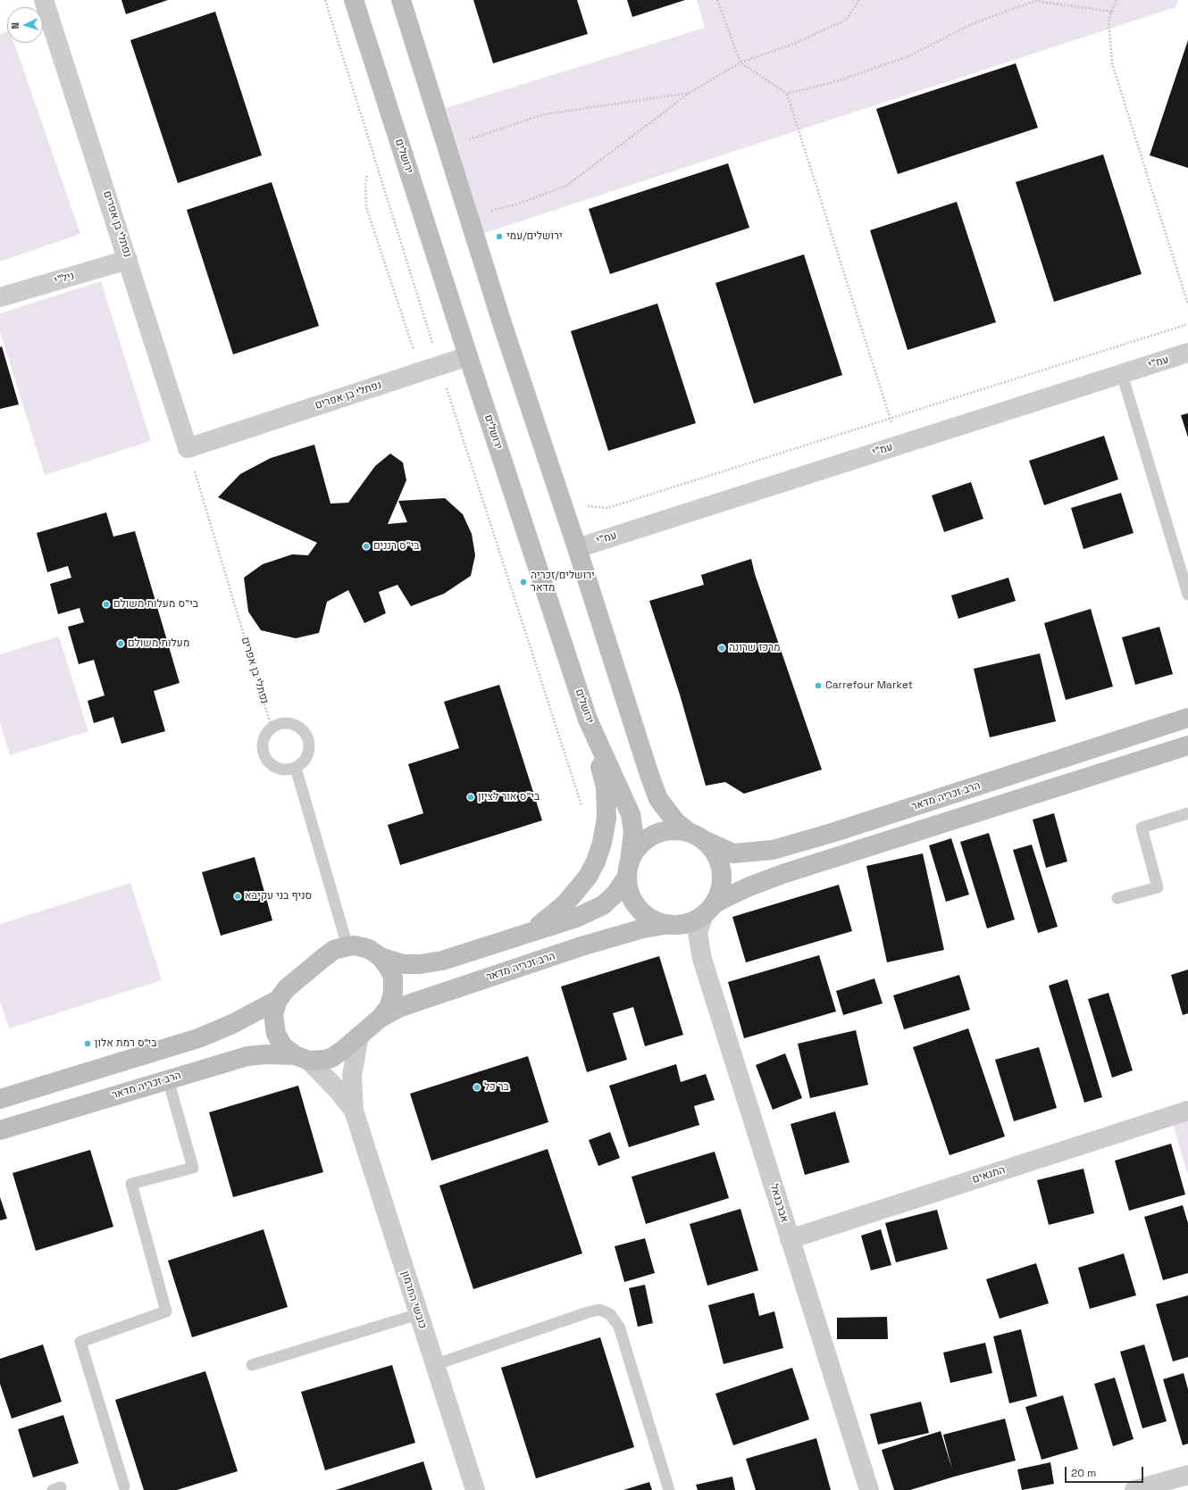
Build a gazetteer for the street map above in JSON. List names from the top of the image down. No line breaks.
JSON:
{"streets":{"street":["ירושלים","נפתלי בן אפרים","ניל\"י","עמ\"י","הרב זכריה מדאר","התנאים","אברבנאל","כובשי החרמון"]},"crossings":[["ירושלים","נפתלי בן אפרים"],["ירושלים","הרב זכריה מדאר"],["ירושלים","אברבנאל"],["נפתלי בן אפרים","ניל\"י"],["הרב זכריה מדאר","אברבנאל"],["הרב זכריה מדאר","כובשי החרמון"],["התנאים","אברבנאל"]],"places":["ירושלים/עמי","בי\"ס רננים","ירושלים/זכריה מדאר","בי\"ס מעלות משולם","מעלות משולם","מרכז שרונה","Carrefour Market","בי\"ס אור לציון","סניף בני עקיבא","בי״ס רמת אלון","בר כל"],"scale_bar":"20 m","north":"left"}
